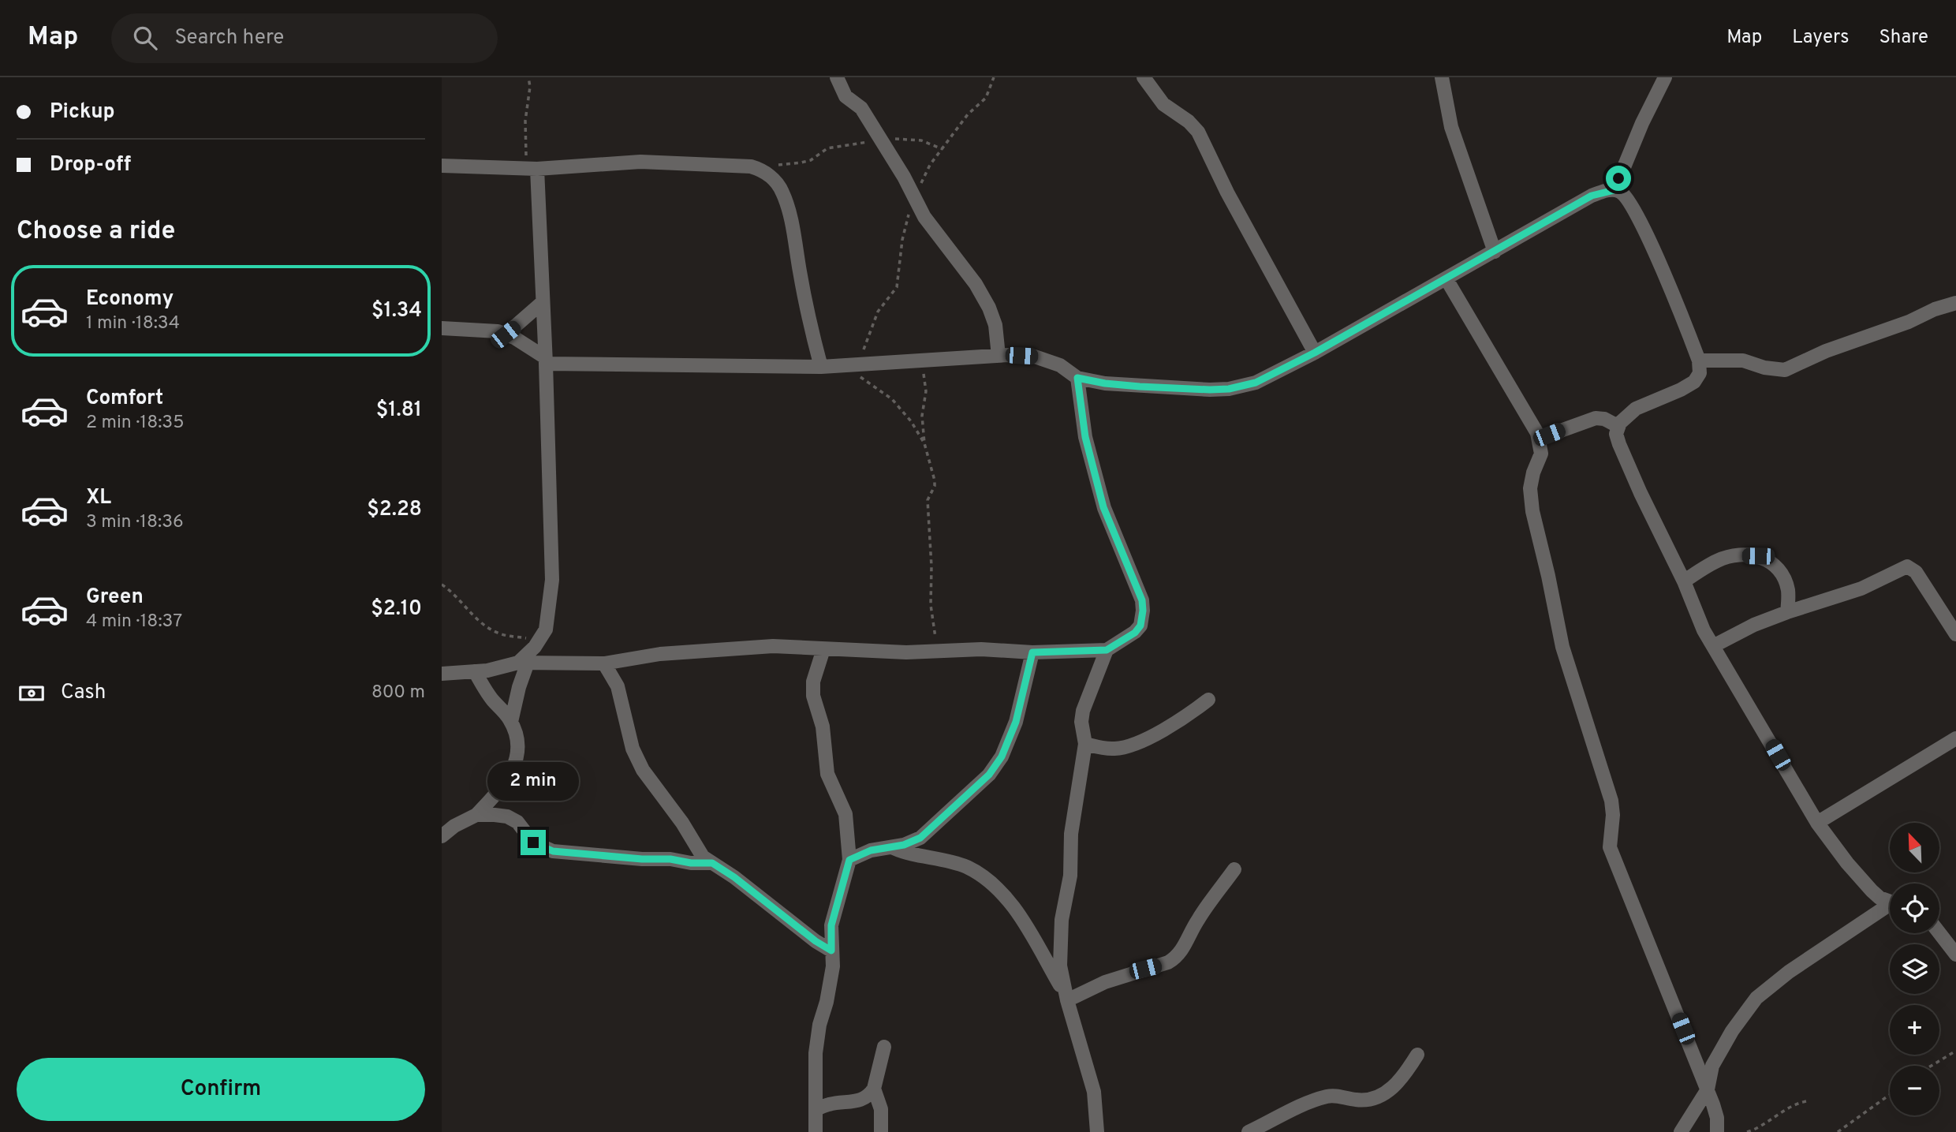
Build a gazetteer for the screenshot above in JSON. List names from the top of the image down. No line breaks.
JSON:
{"north":"top left","page":{"header":"Map","search":"Search here","nav":["Map","Layers","Share"],"banner":["Pickup","Drop-off"],"heading":"Choose a ride","list":[{"name":"Economy","note":"1 min · 18:34","value":"$1.34"},{"name":"Comfort","note":"2 min · 18:35","value":"$1.81"},{"name":"XL","note":"3 min · 18:36","value":"$2.28"},{"name":"Green","note":"4 min · 18:37","value":"$2.10"}],"pay":["Cash","800 m"],"bubble":"2 min","map_buttons":["+","−"],"buttons":"Confirm"}}
